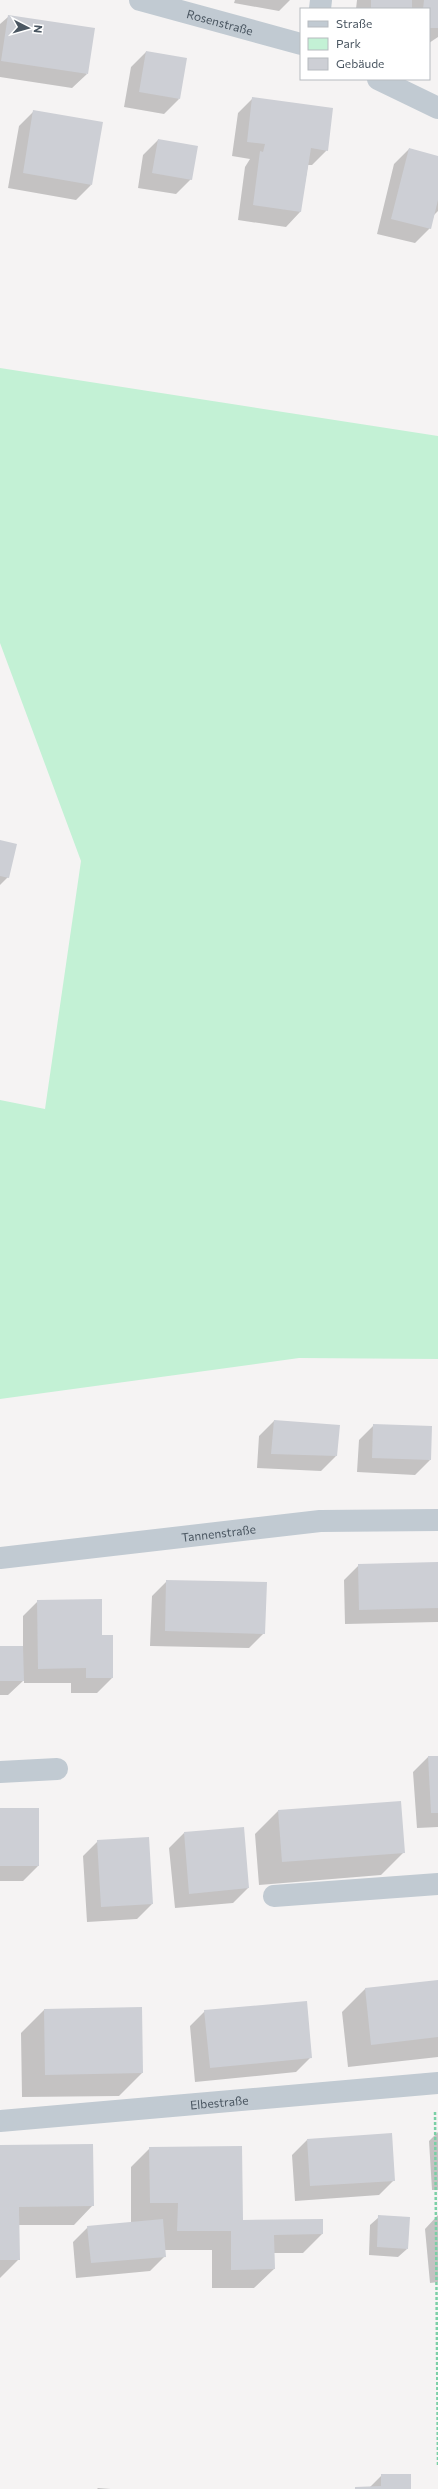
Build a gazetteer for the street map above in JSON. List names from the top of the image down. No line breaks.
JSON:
{"streets":{"street":["Rosenstraße","Tannenstraße","Elbestraße"]},"legend":["Straße","Park","Gebäude"],"north":"right"}
